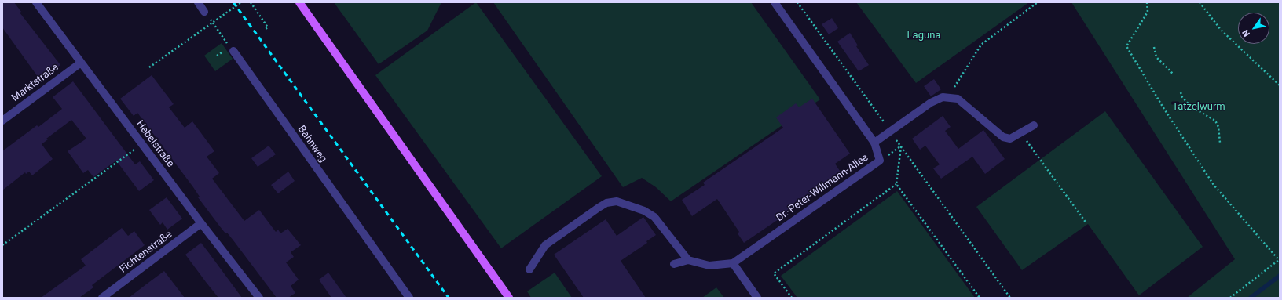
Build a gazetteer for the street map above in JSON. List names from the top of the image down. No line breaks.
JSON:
{"streets":{"street":["Marktstraße","Hebelstraße","Bahnweg","Dr.-Peter-Willmann-Allee","Fichtenstraße"]},"crossings":[["Marktstraße","Hebelstraße"],["Hebelstraße","Fichtenstraße"]],"parks":["Laguna","Tatzelwurm"],"north":"bottom left"}
